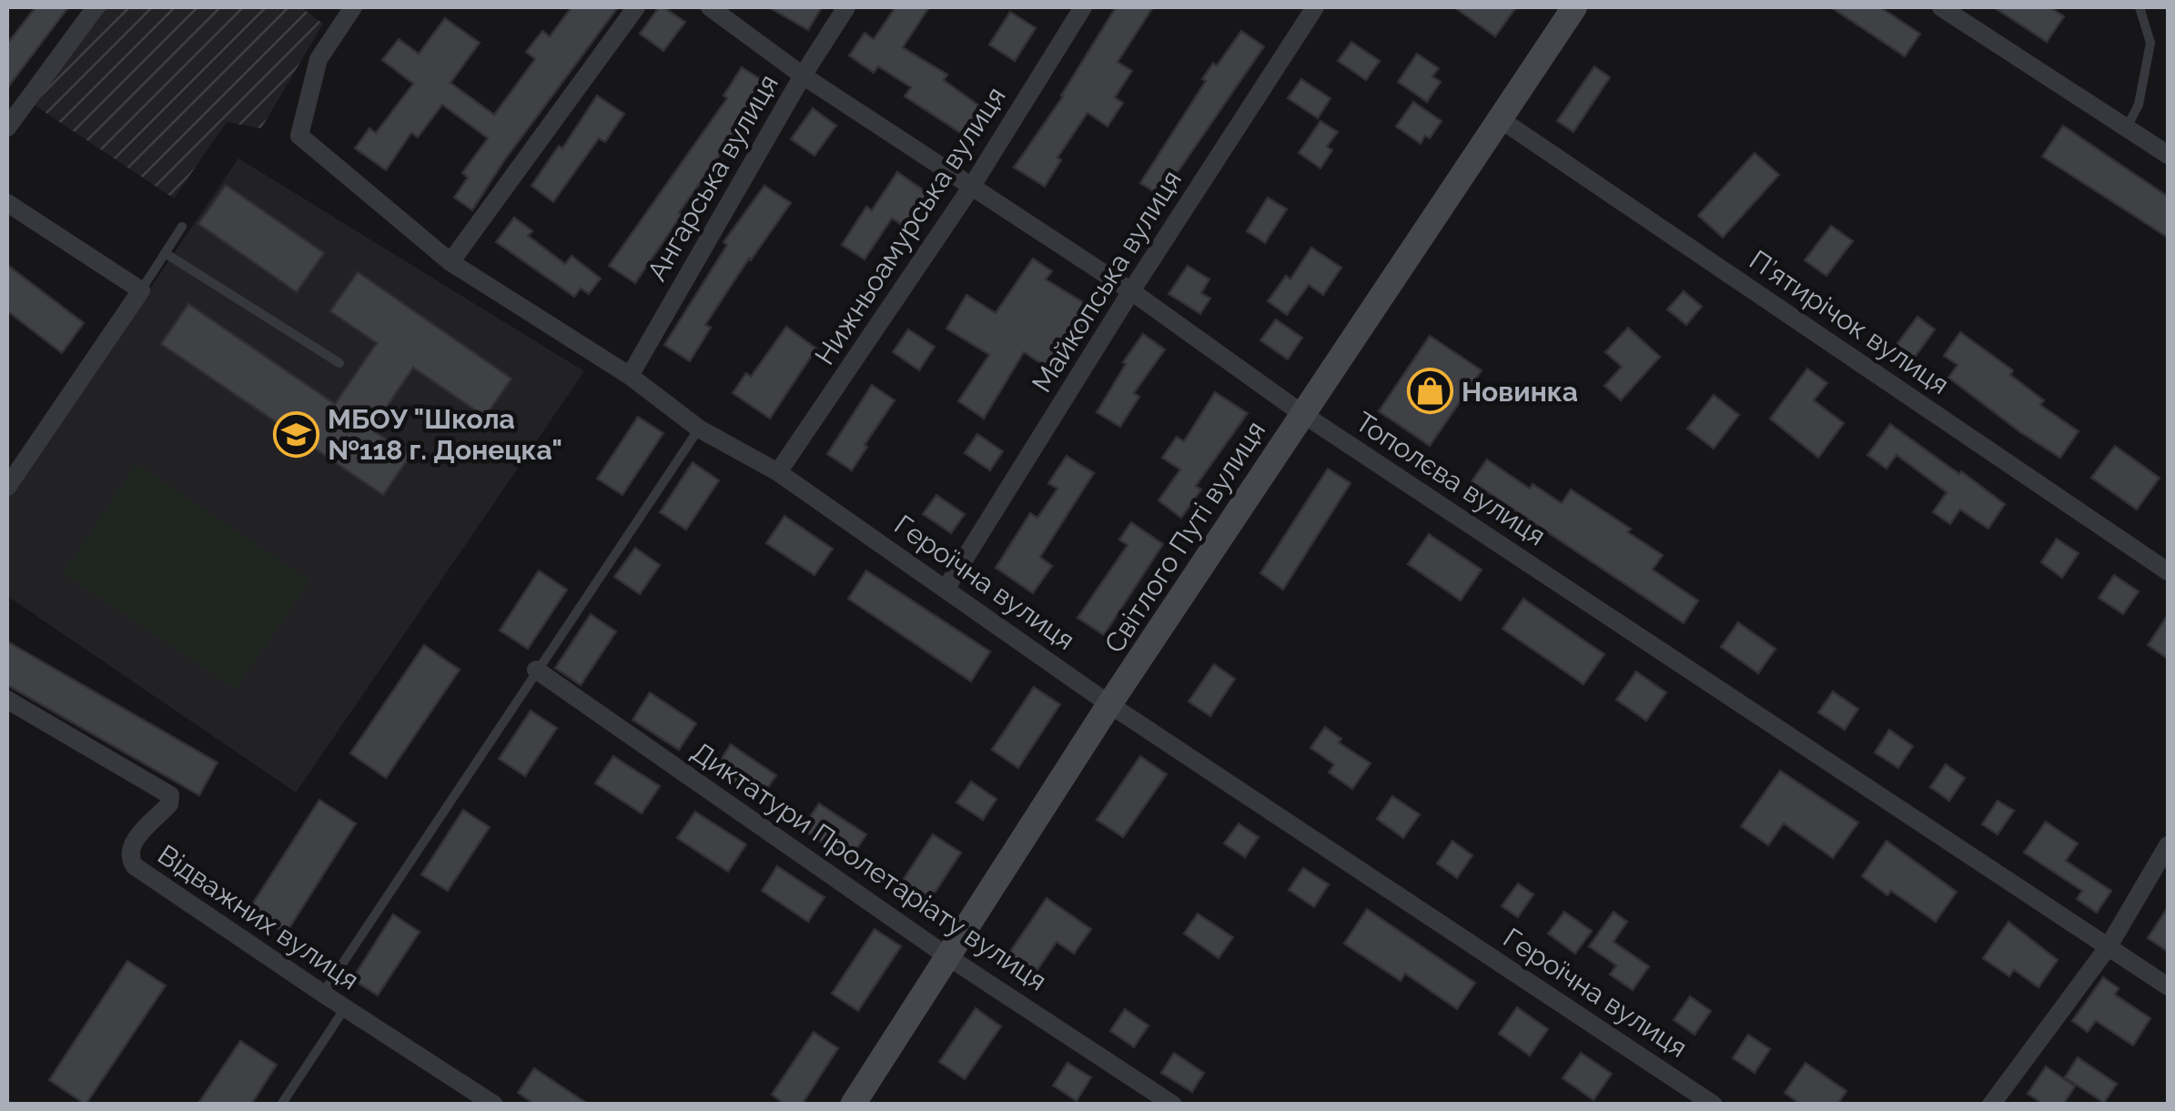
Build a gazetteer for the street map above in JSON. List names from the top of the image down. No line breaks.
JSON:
{"streets":{"main road":["Світлого Путі вулиця"],"street":["Ангарська вулиця","Нижньоамурська вулиця","Майкопська вулиця","П’ятирічок вулиця","Тополєва вулиця","Героїчна вулиця","Диктатури Пролетаріату вулиця","Відважних вулиця"]},"crossings":[["Ангарська вулиця","Тополєва вулиця"],["Ангарська вулиця","Героїчна вулиця"],["Нижньоамурська вулиця","Тополєва вулиця"],["Нижньоамурська вулиця","Героїчна вулиця"],["Майкопська вулиця","Тополєва вулиця"],["Майкопська вулиця","Героїчна вулиця"],["П’ятирічок вулиця","Світлого Путі вулиця"],["Тополєва вулиця","Світлого Путі вулиця"],["Світлого Путі вулиця","Героїчна вулиця"],["Світлого Путі вулиця","Диктатури Пролетаріату вулиця"]],"places":{"shop":["Новинка"],"school or university":["МБОУ \"Школа №118 г. Донецка\""]}}
